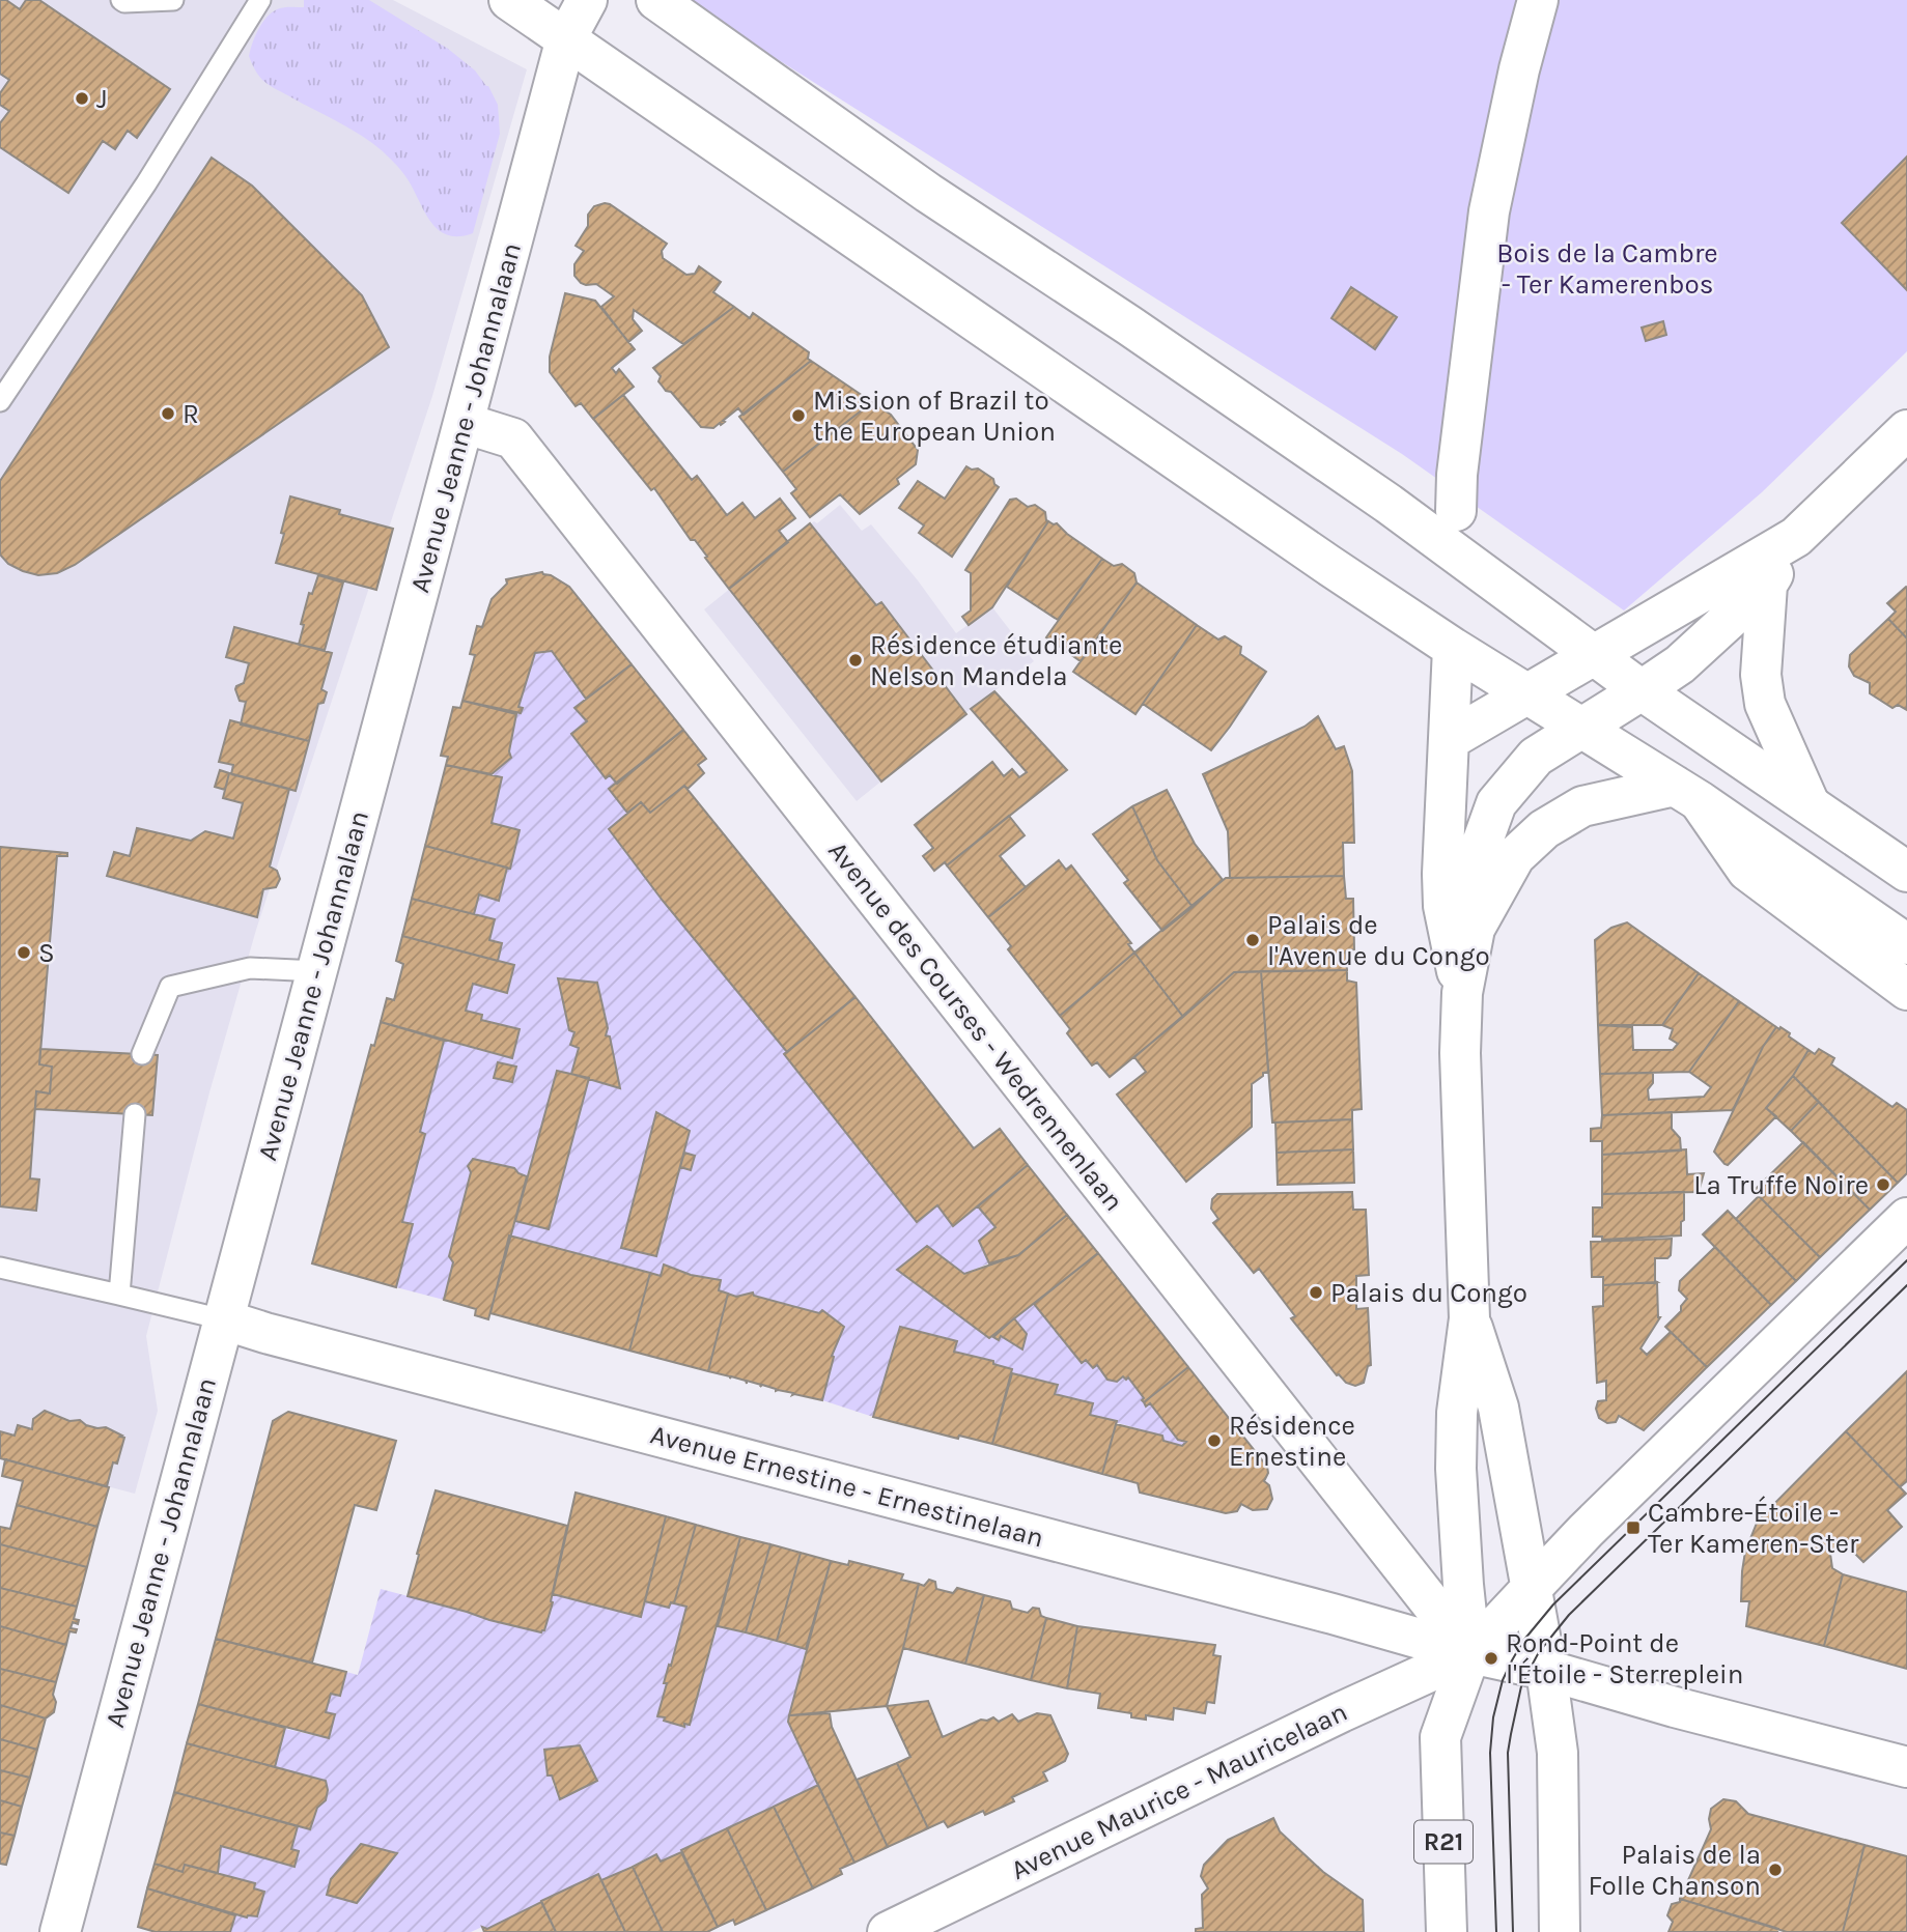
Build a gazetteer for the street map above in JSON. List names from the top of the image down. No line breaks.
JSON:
{"streets":{"street":["Avenue Jeanne - Johannalaan","Avenue des Courses - Wedrennenlaan","Avenue Ernestine - Ernestinelaan","Avenue Maurice - Mauricelaan","R21"]},"crossings":[["Avenue Jeanne - Johannalaan","Avenue des Courses - Wedrennenlaan"],["Avenue Jeanne - Johannalaan","Avenue Ernestine - Ernestinelaan"],["Avenue des Courses - Wedrennenlaan","Avenue Ernestine - Ernestinelaan"],["Avenue des Courses - Wedrennenlaan","Avenue Maurice - Mauricelaan"],["Avenue des Courses - Wedrennenlaan","R21"],["Avenue Ernestine - Ernestinelaan","Avenue Maurice - Mauricelaan"],["Avenue Ernestine - Ernestinelaan","R21"],["Avenue Maurice - Mauricelaan","R21"]],"parks":["Bois de la Cambre - Ter Kamerenbos"],"places":{"other":["J","R","Mission of Brazil to the European Union","Résidence étudiante Nelson Mandela","Palais de l'Avenue du Congo","S","La Truffe Noire","Palais du Congo","Résidence Ernestine","Rond-Point de l'Étoile - Sterreplein","Palais de la Folle Chanson"],"transit":["Cambre-Étoile - Ter Kameren-Ster"]}}
